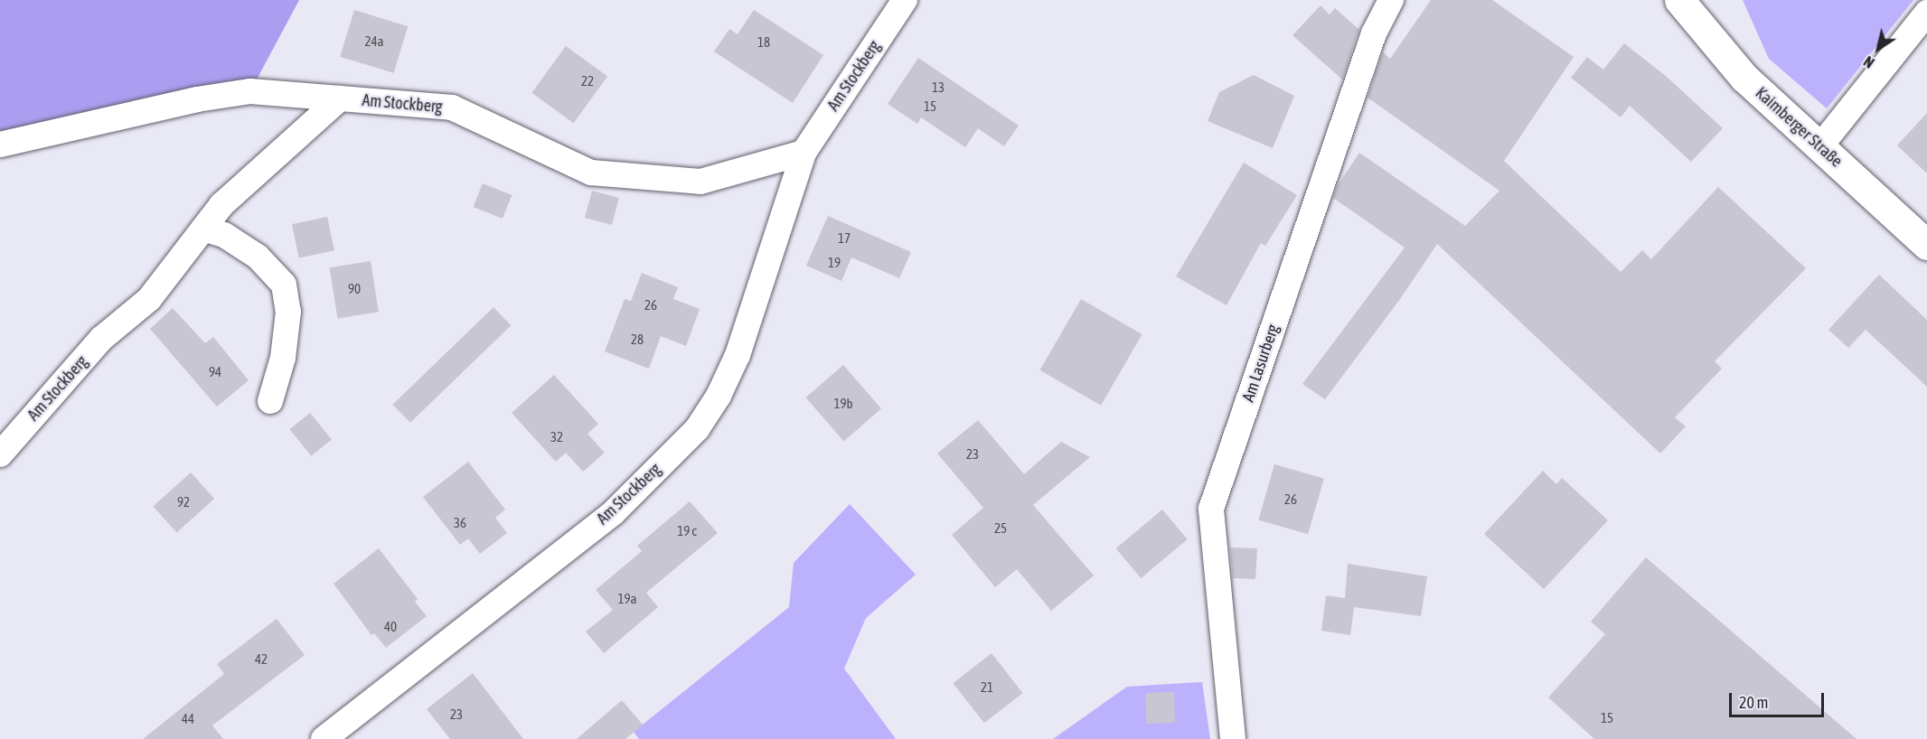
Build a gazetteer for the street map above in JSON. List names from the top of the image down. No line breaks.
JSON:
{"streets":{"main road":["Kaimberger Straße"],"street":["Am Stockberg","Am Lasurberg"]},"house_numbers":["24a","18","22","13","15","17","19","90","26","28","94","19b","32","23","26","92","36","25","19 c","19a","40","42","21","23","15","44"],"scale_bar":"20 m","north":"bottom left"}
